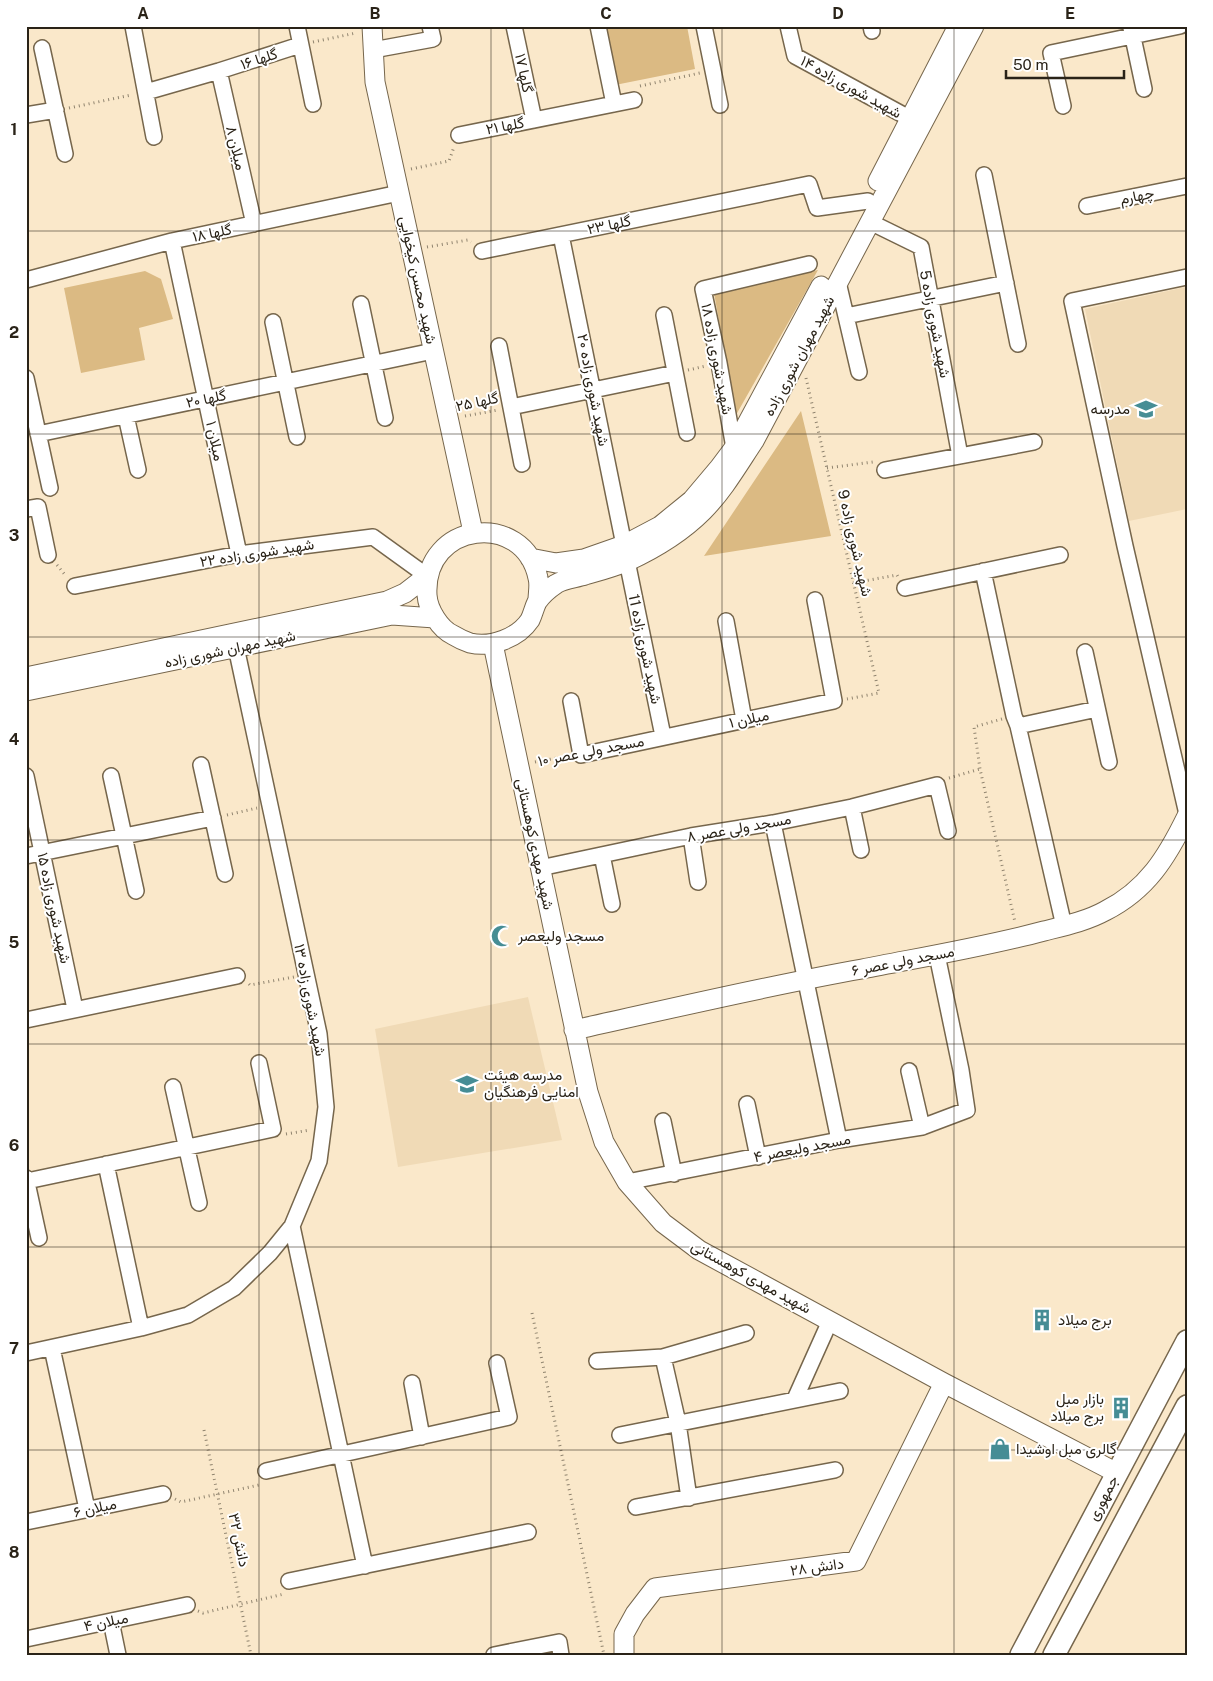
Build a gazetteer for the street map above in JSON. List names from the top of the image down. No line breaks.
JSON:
{"streets":{"main road":["جمهوری"],"street":["گلها ۱۶","گلها ۱۷","شهید شوری زاده ۱۴","گلها ۲۱","میلان ۸","چهارم","گلها ۲۳","گلها ۱۸","شهید محسن کیخوایی","شهید شوری زاده 5","شهید مهران شوری زاده","شهید شوری زاده ۱۸","شهید شوری زاده ۲۰","گلها ۲۰","میلان ۱","شهید شوری زاده ۲۲","شهید شوری زاده 11","مسجد ولی عصر ۱۰","مسجد ولی عصر ۸","شهید مهدی کوهستانی","شهید شوری زاده ۱۵","مسجد ولی عصر ۶","شهید شوری زاده ۱۳","مسجد ولیعصر ۴","میلان ۶","دانش ۲۸","میلان ۴"],"path":["گلها ۲۵","شهید شوری زاده 9","دانش ۳۲"]},"crossings":[["گلها ۱۶","میلان ۸"],["گلها ۱۷","گلها ۲۱"],["شهید شوری زاده ۱۴","شهید مهران شوری زاده"],["میلان ۸","گلها ۱۸"],["گلها ۲۳","شهید مهران شوری زاده"],["گلها ۲۳","شهید شوری زاده ۲۰"],["گلها ۱۸","شهید محسن کیخوایی"],["گلها ۱۸","میلان ۱"],["شهید محسن کیخوایی","شهید مهران شوری زاده"],["شهید محسن کیخوایی","گلها ۲۰"],["شهید محسن کیخوایی","گلها ۲۵"],["شهید محسن کیخوایی","شهید شوری زاده ۲۲"],["شهید محسن کیخوایی","شهید مهدی کوهستانی"],["شهید شوری زاده 5","شهید مهران شوری زاده"],["شهید مهران شوری زاده","شهید شوری زاده ۱۸"],["شهید مهران شوری زاده","شهید شوری زاده ۲۰"],["شهید مهران شوری زاده","شهید شوری زاده 9"],["شهید مهران شوری زاده","شهید شوری زاده ۲۲"],["شهید مهران شوری زاده","شهید شوری زاده 11"],["شهید مهران شوری زاده","شهید مهدی کوهستانی"],["شهید مهران شوری زاده","شهید شوری زاده ۱۳"],["شهید شوری زاده ۲۰","شهید شوری زاده 11"],["گلها ۲۰","میلان ۱"],["میلان ۱","شهید شوری زاده 9"],["میلان ۱","شهید شوری زاده ۲۲"],["میلان ۱","شهید شوری زاده 11"],["میلان ۱","مسجد ولی عصر ۱۰"],["شهید شوری زاده ۲۲","شهید مهدی کوهستانی"],["شهید شوری زاده 11","مسجد ولی عصر ۱۰"],["مسجد ولی عصر ۱۰","شهید مهدی کوهستانی"],["مسجد ولی عصر ۸","شهید مهدی کوهستانی"],["شهید مهدی کوهستانی","مسجد ولی عصر ۶"],["شهید مهدی کوهستانی","مسجد ولیعصر ۴"],["شهید مهدی کوهستانی","جمهوری"],["شهید مهدی کوهستانی","دانش ۲۸"],["مسجد ولی عصر ۶","مسجد ولیعصر ۴"]],"places":{"school or university":["مدرسه","مدرسه هیئت امنایی فرهنگیان"],"mosque":["مسجد ولیعصر"],"building":["برج میلاد","بازار مبل برج میلاد"],"shop":["گالری مبل اوشیدا"]},"scale_bar":"50 m","grid":{"columns":["A","B","C","D","E"],"rows":["1","2","3","4","5","6","7","8"]}}
